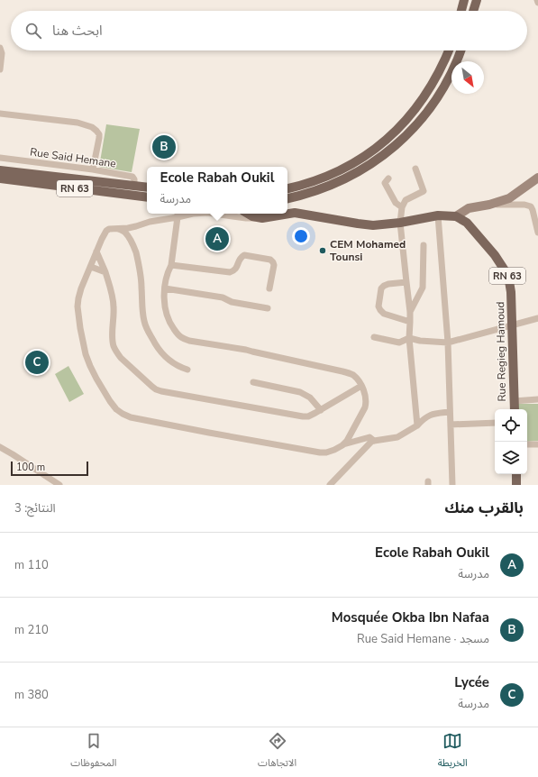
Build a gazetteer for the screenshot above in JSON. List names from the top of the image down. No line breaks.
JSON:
{"streets":{"main road":["RN 63","Rue Regieg Hamoud"],"street":["Rue Said Hemane"]},"places":["CEM Mohamed Tounsi"],"scale_bar":"100 m","north":"bottom right","page":{"search":"ابحث هنا","pins":["B","A","C"],"popup":["Ecole Rabah Oukil","مدرسة"],"scale":"100 m","heading":["بالقرب منك","النتائج: 3"],"list":[{"mark":"A","name":"Ecole Rabah Oukil","note":"مدرسة","value":"110 m"},{"mark":"B","name":"Mosquée Okba Ibn Nafaa","note":"مسجد · Rue Said Hemane","value":"210 m"},{"mark":"C","name":"Lycée","note":"مدرسة","value":"380 m"}],"nav":["الخريطة","الاتجاهات","المحفوظات"]}}
